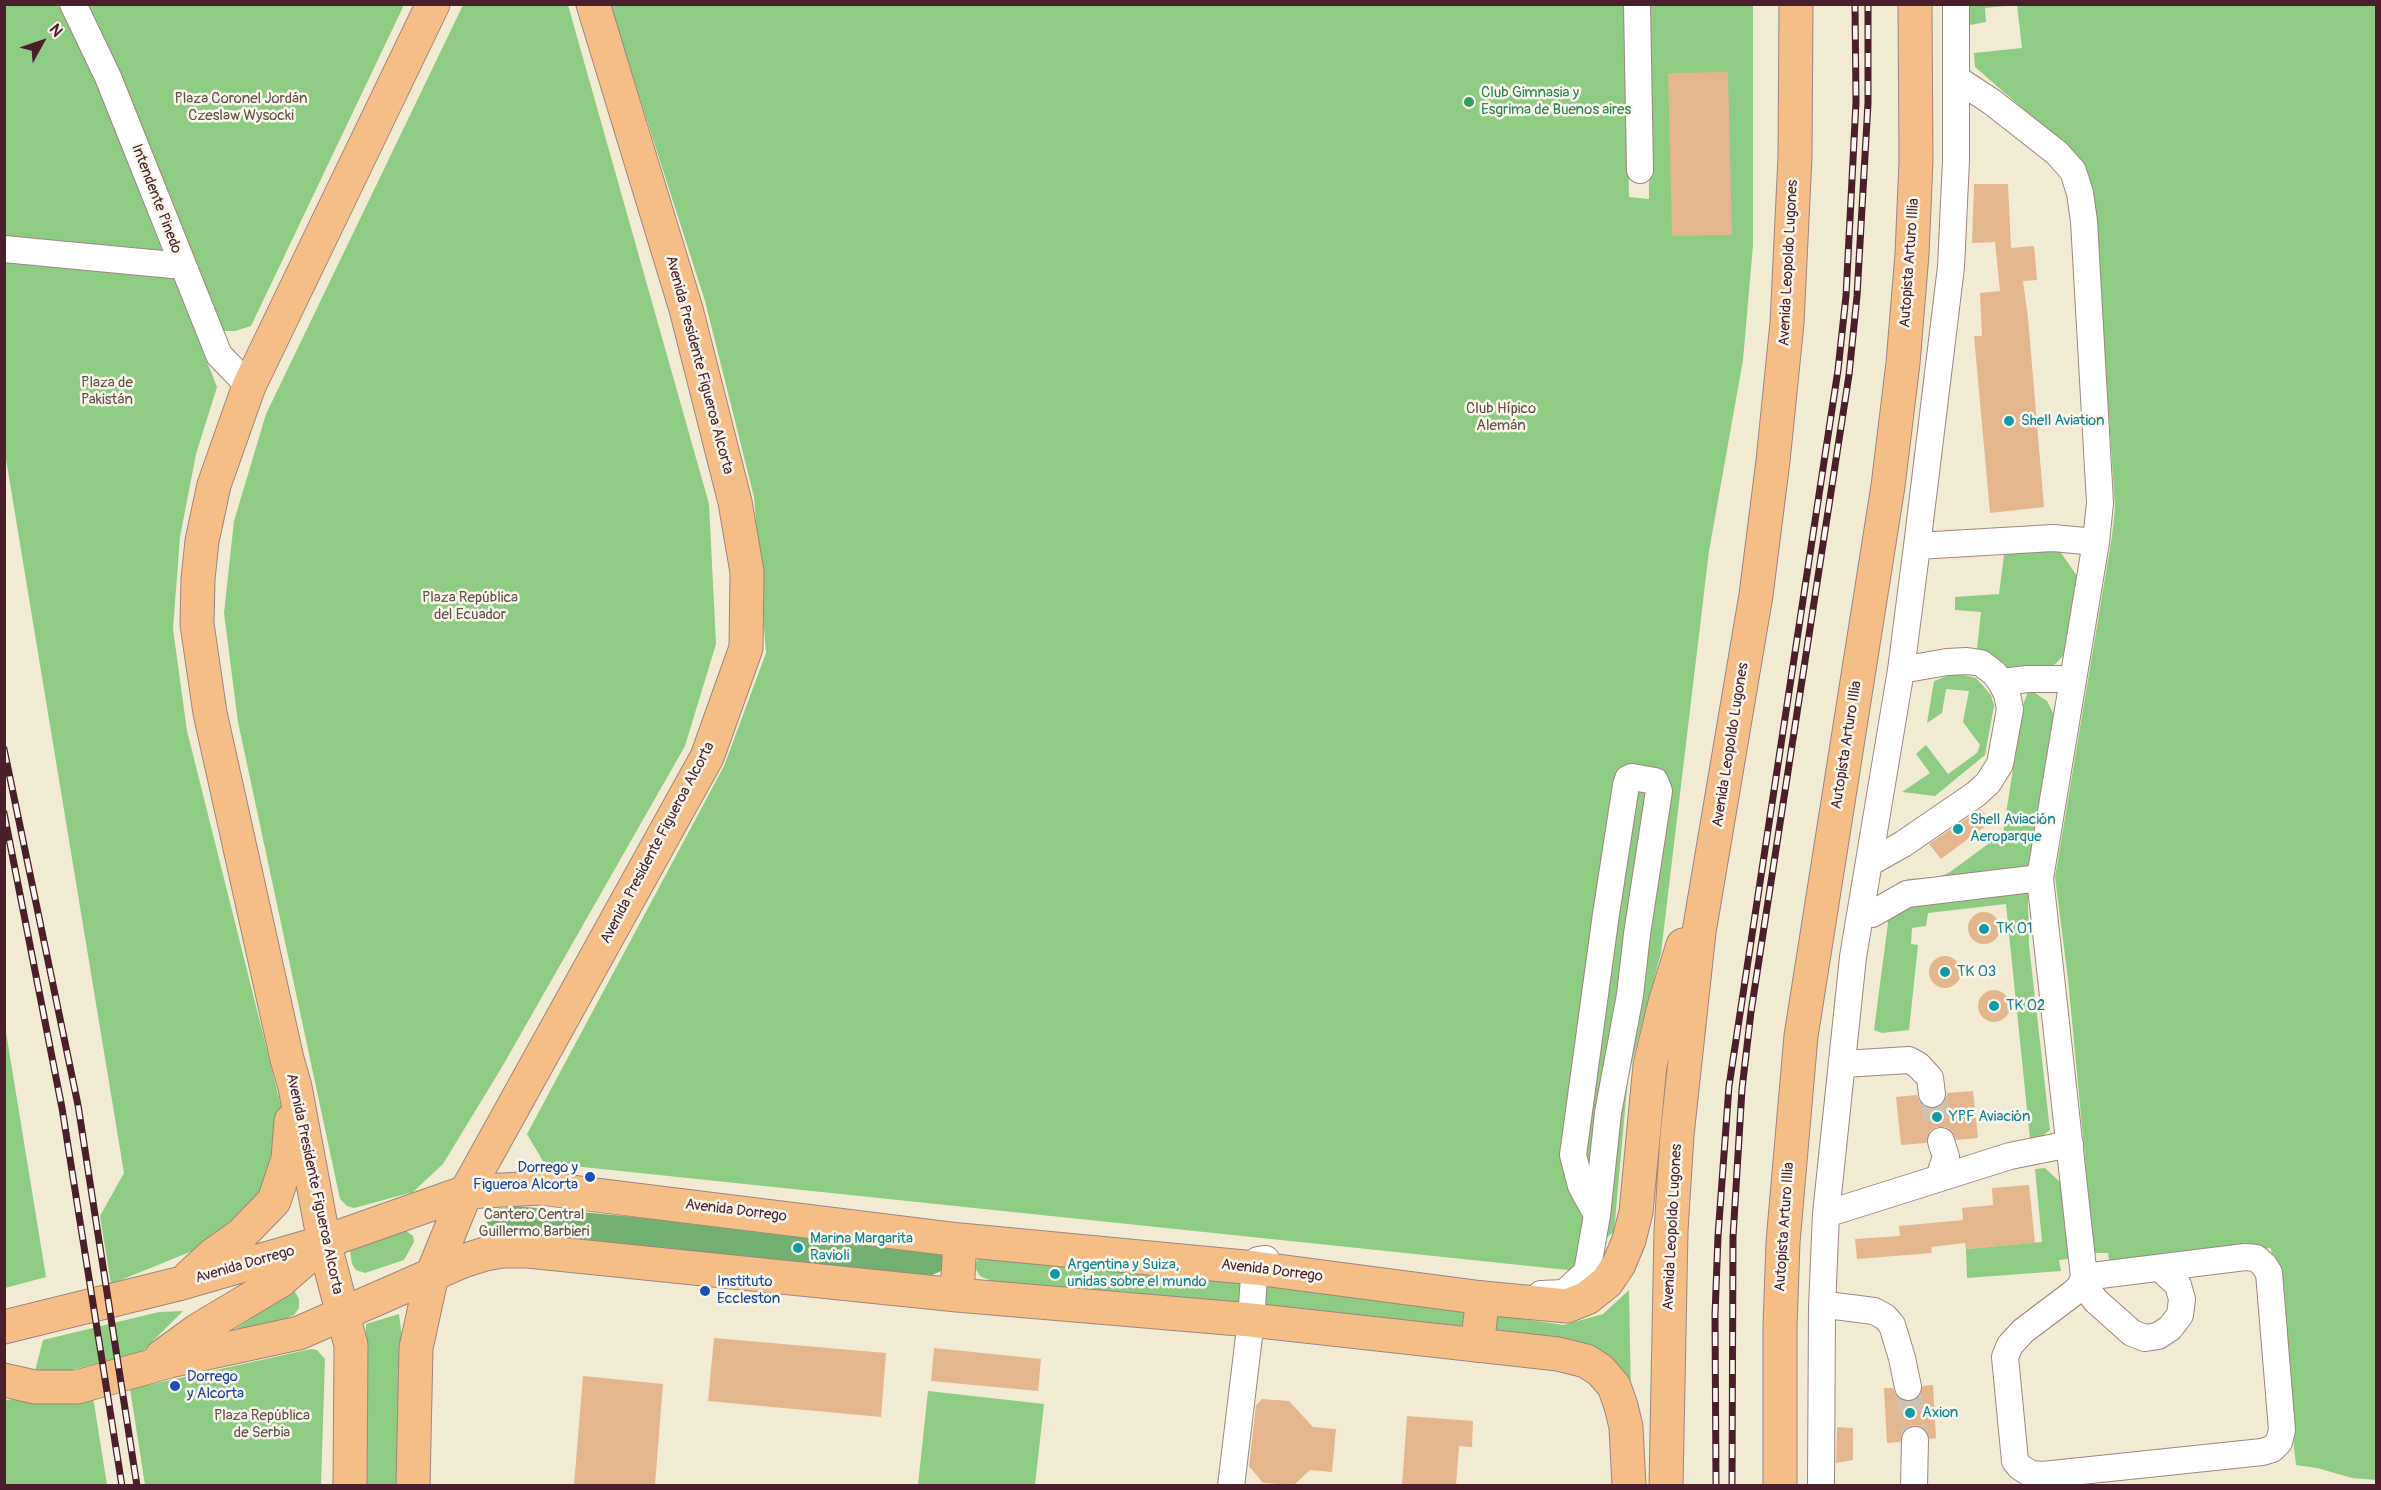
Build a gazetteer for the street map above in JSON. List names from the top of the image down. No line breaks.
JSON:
{"streets":{"main road":["Avenida Leopoldo Lugones","Autopista Arturo Illia","Avenida Presidente Figueroa Alcorta","Avenida Dorrego"],"street":["Intendente Pinedo"]},"crossings":[["Intendente Pinedo","Avenida Presidente Figueroa Alcorta"],["Avenida Leopoldo Lugones","Avenida Dorrego"],["Avenida Presidente Figueroa Alcorta","Avenida Dorrego"]],"parks":["Plaza Coronel Jordán Czeslaw Wysocki","Plaza de Pakistán","Club Hípico Alemán","Plaza República del Ecuador","Cantero Central Guillermo Barbieri","Plaza República de Serbia"],"places":["Club Gimnasia y Esgrima de Buenos aires","Shell Aviation","Shell Aviación Aeroparque","TK 01","TK 03","TK 02","YPF Aviación","Dorrego y Figueroa Alcorta","Marina Margarita Ravioli","Argentina y Suiza, unidas sobre el mundo","Instituto Eccleston","Dorrego y Alcorta","Axion"],"north":"top right"}
